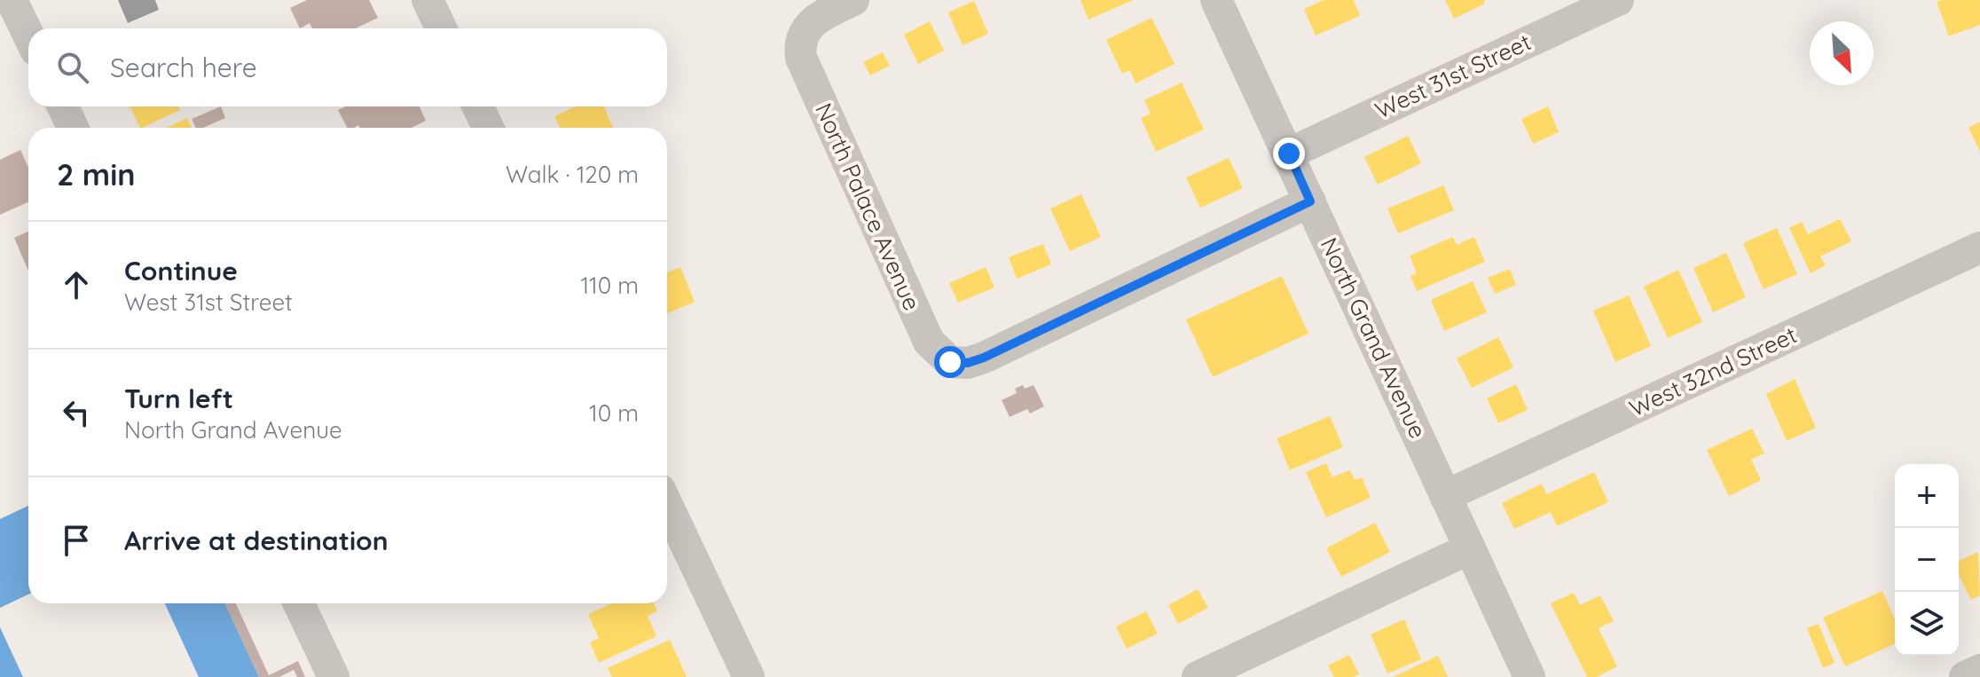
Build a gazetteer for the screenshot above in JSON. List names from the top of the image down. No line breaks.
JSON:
{"streets":{"street":["West 31st Street","North Palace Avenue","North Grand Avenue","West 32nd Street"]},"crossings":[["West 31st Street","North Grand Avenue"],["North Palace Avenue","North Grand Avenue"],["North Grand Avenue","West 32nd Street"]],"north":"bottom right","page":{"search":"Search here","heading":["2 min","Walk · 120 m"],"list":[["Continue","West 31st Street","110 m"],["Turn left","North Grand Avenue","10 m"],"Arrive at destination"],"map_buttons":["+","−"]}}
